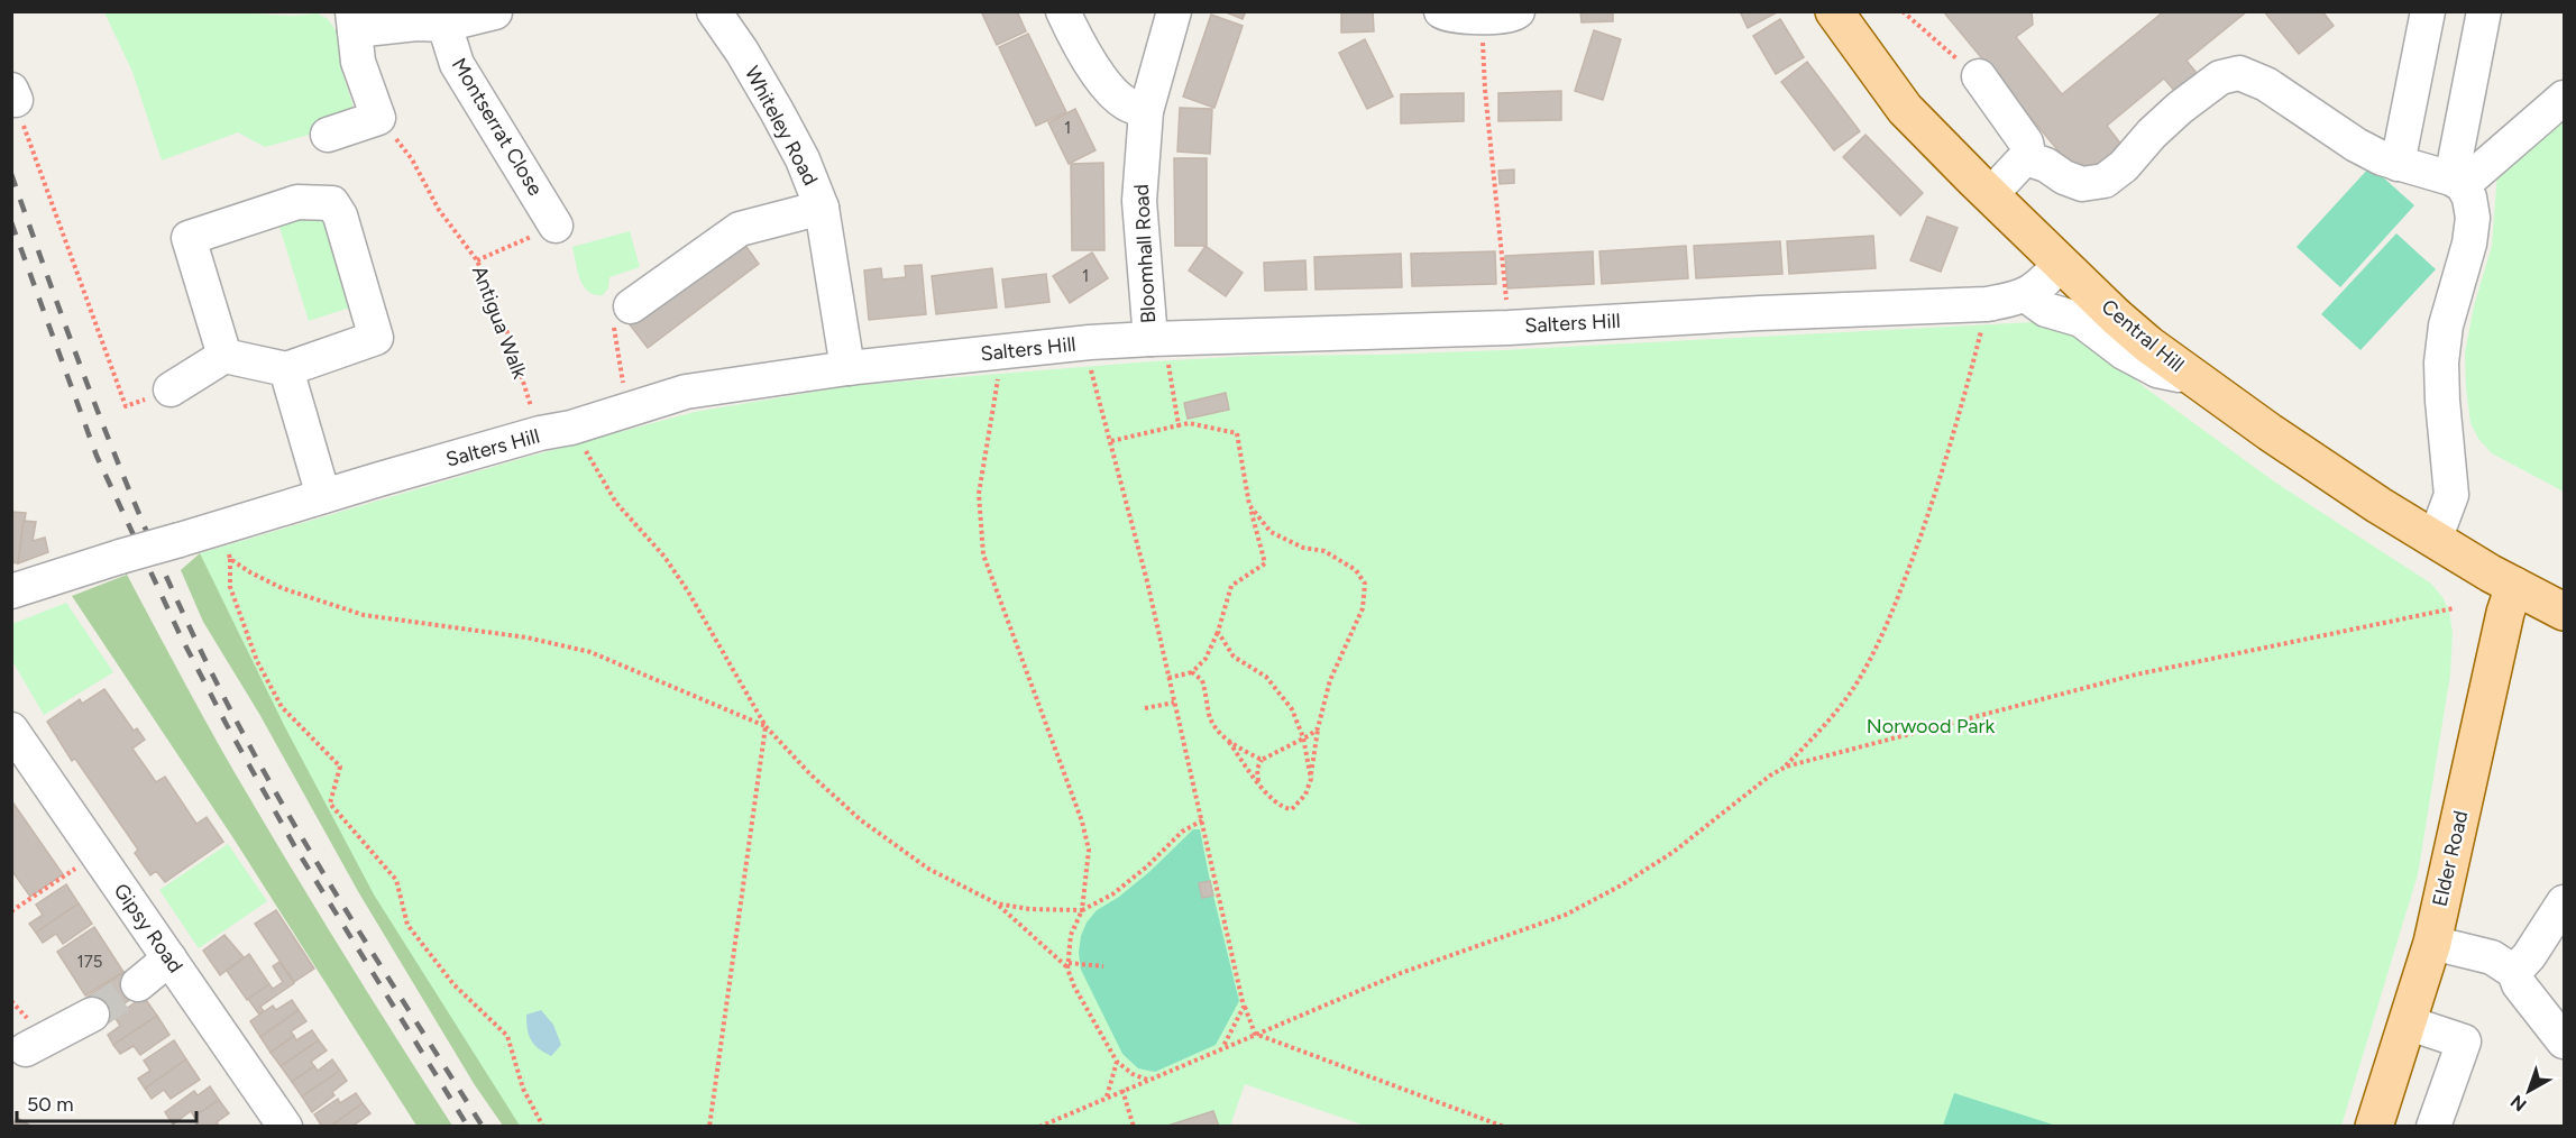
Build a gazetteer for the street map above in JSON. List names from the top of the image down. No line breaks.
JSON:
{"streets":{"main road":["Central Hill","Elder Road"],"street":["Whiteley Road","Montserrat Close","Bloomhall Road","Salters Hill","Gipsy Road"],"path":["Antigua Walk"]},"crossings":[["Whiteley Road","Salters Hill"],["Bloomhall Road","Salters Hill"],["Antigua Walk","Salters Hill"],["Salters Hill","Central Hill"],["Central Hill","Elder Road"]],"parks":["Norwood Park"],"house_numbers":["1","1","175"],"scale_bar":"50 m","north":"bottom left"}
